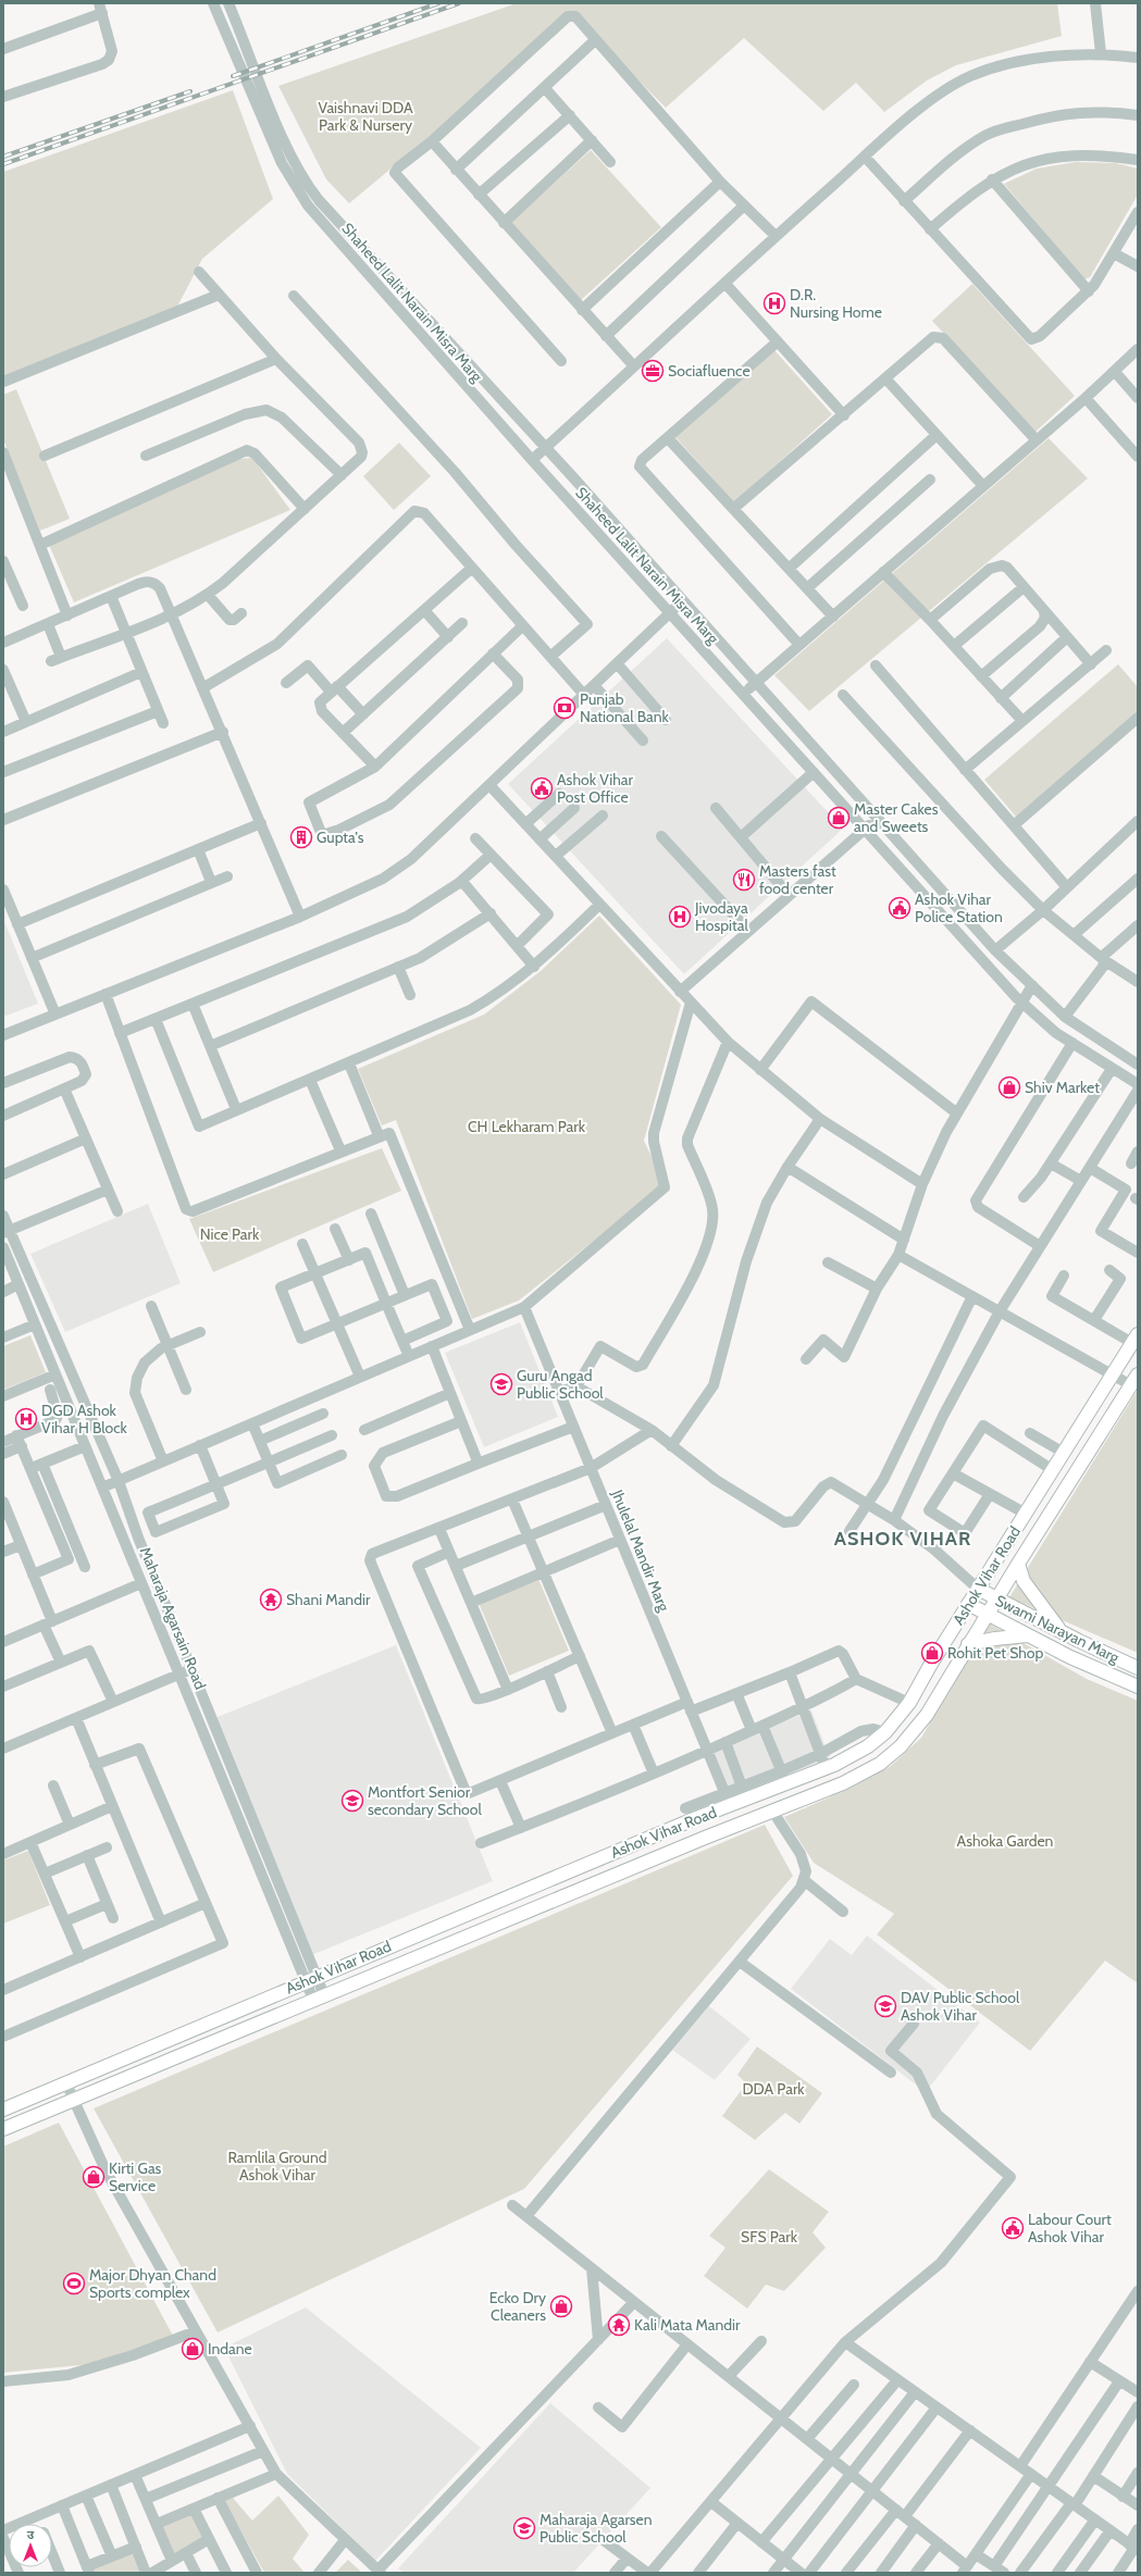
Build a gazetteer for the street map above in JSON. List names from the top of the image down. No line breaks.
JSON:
{"streets":{"main road":["Ashok Vihar Road","Swami Narayan Marg"],"street":["Shaheed Lalit Narain Misra Marg","Jhulelal Mandir Marg","Maharaja Agarsain Road"]},"crossings":[["Jhulelal Mandir Marg","Ashok Vihar Road"],["Ashok Vihar Road","Maharaja Agarsain Road"],["Ashok Vihar Road","Swami Narayan Marg"]],"districts":["ASHOK VIHAR"],"parks":["Vaishnavi DDA Park & Nursery","CH Lekharam Park","Nice Park","Ashoka Garden","DDA Park","Ramlila Ground Ashok Vihar","SFS Park"],"places":{"hospital":["D.R. Nursing Home","Jivodaya Hospital","DGD Ashok Vihar H Block"],"office":["Sociafluence"],"bank":["Punjab National Bank"],"public building":["Ashok Vihar Post Office","Ashok Vihar Police Station","Labour Court Ashok Vihar"],"shop":["Master Cakes and Sweets","Shiv Market","Rohit Pet Shop","Kirti Gas Service","Ecko Dry Cleaners","Indane"],"building":["Gupta's"],"restaurant":["Masters fast food center"],"school or university":["Guru Angad Public School","Montfort Senior secondary School","DAV Public School Ashok Vihar","Maharaja Agarsen Public School"],"temple":["Shani Mandir","Kali Mata Mandir"],"sports":["Major Dhyan Chand Sports complex"]},"north":"top"}
